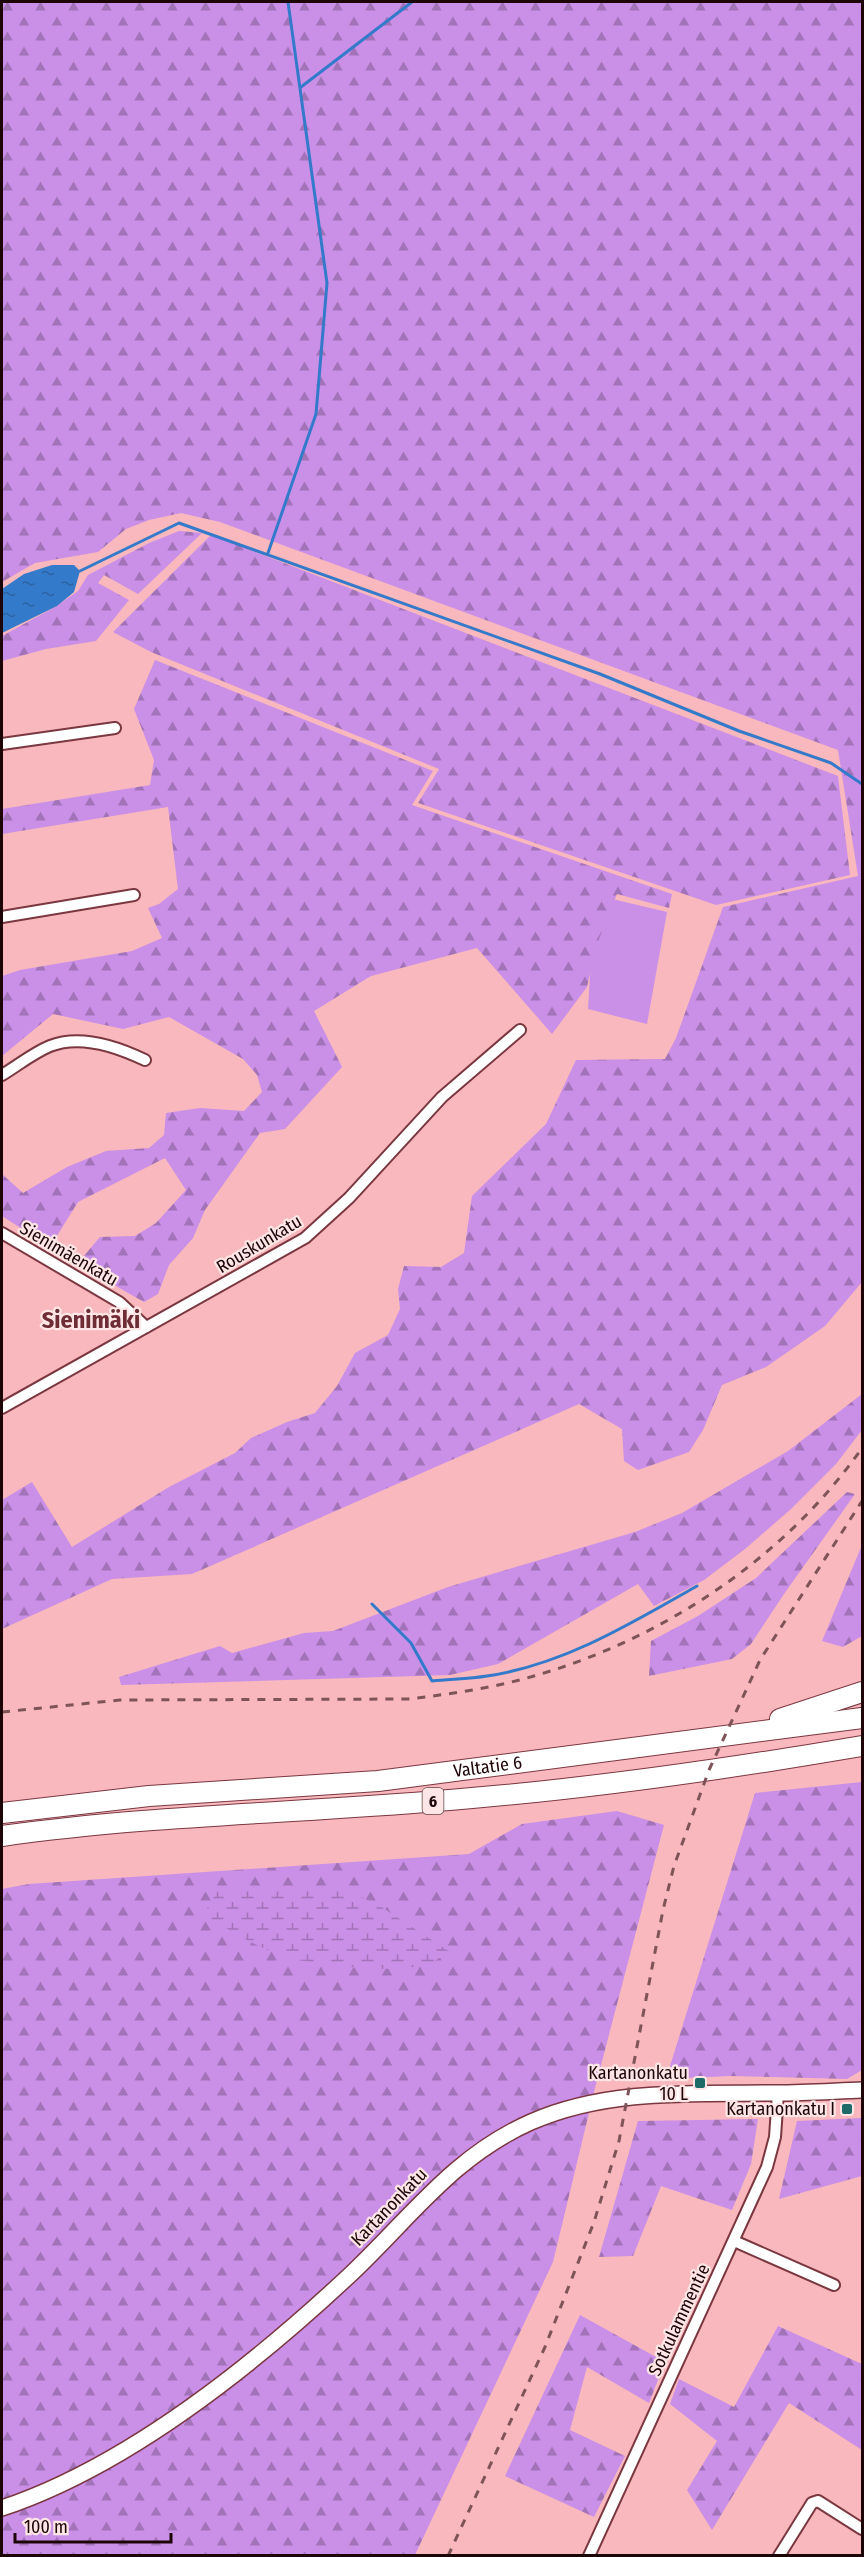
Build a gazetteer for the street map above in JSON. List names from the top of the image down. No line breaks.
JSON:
{"streets":{"highway":["Valtatie 6","6"],"main road":["Kartanonkatu"],"street":["Rouskunkatu","Sienimäenkatu","Sotkulammentie"]},"crossings":[["Rouskunkatu","Sienimäenkatu"],["Kartanonkatu","Sotkulammentie"]],"districts":["Sienimäki"],"places":{"transit":["Kartanonkatu 10 L","Kartanonkatu I"]},"scale_bar":"100 m"}
